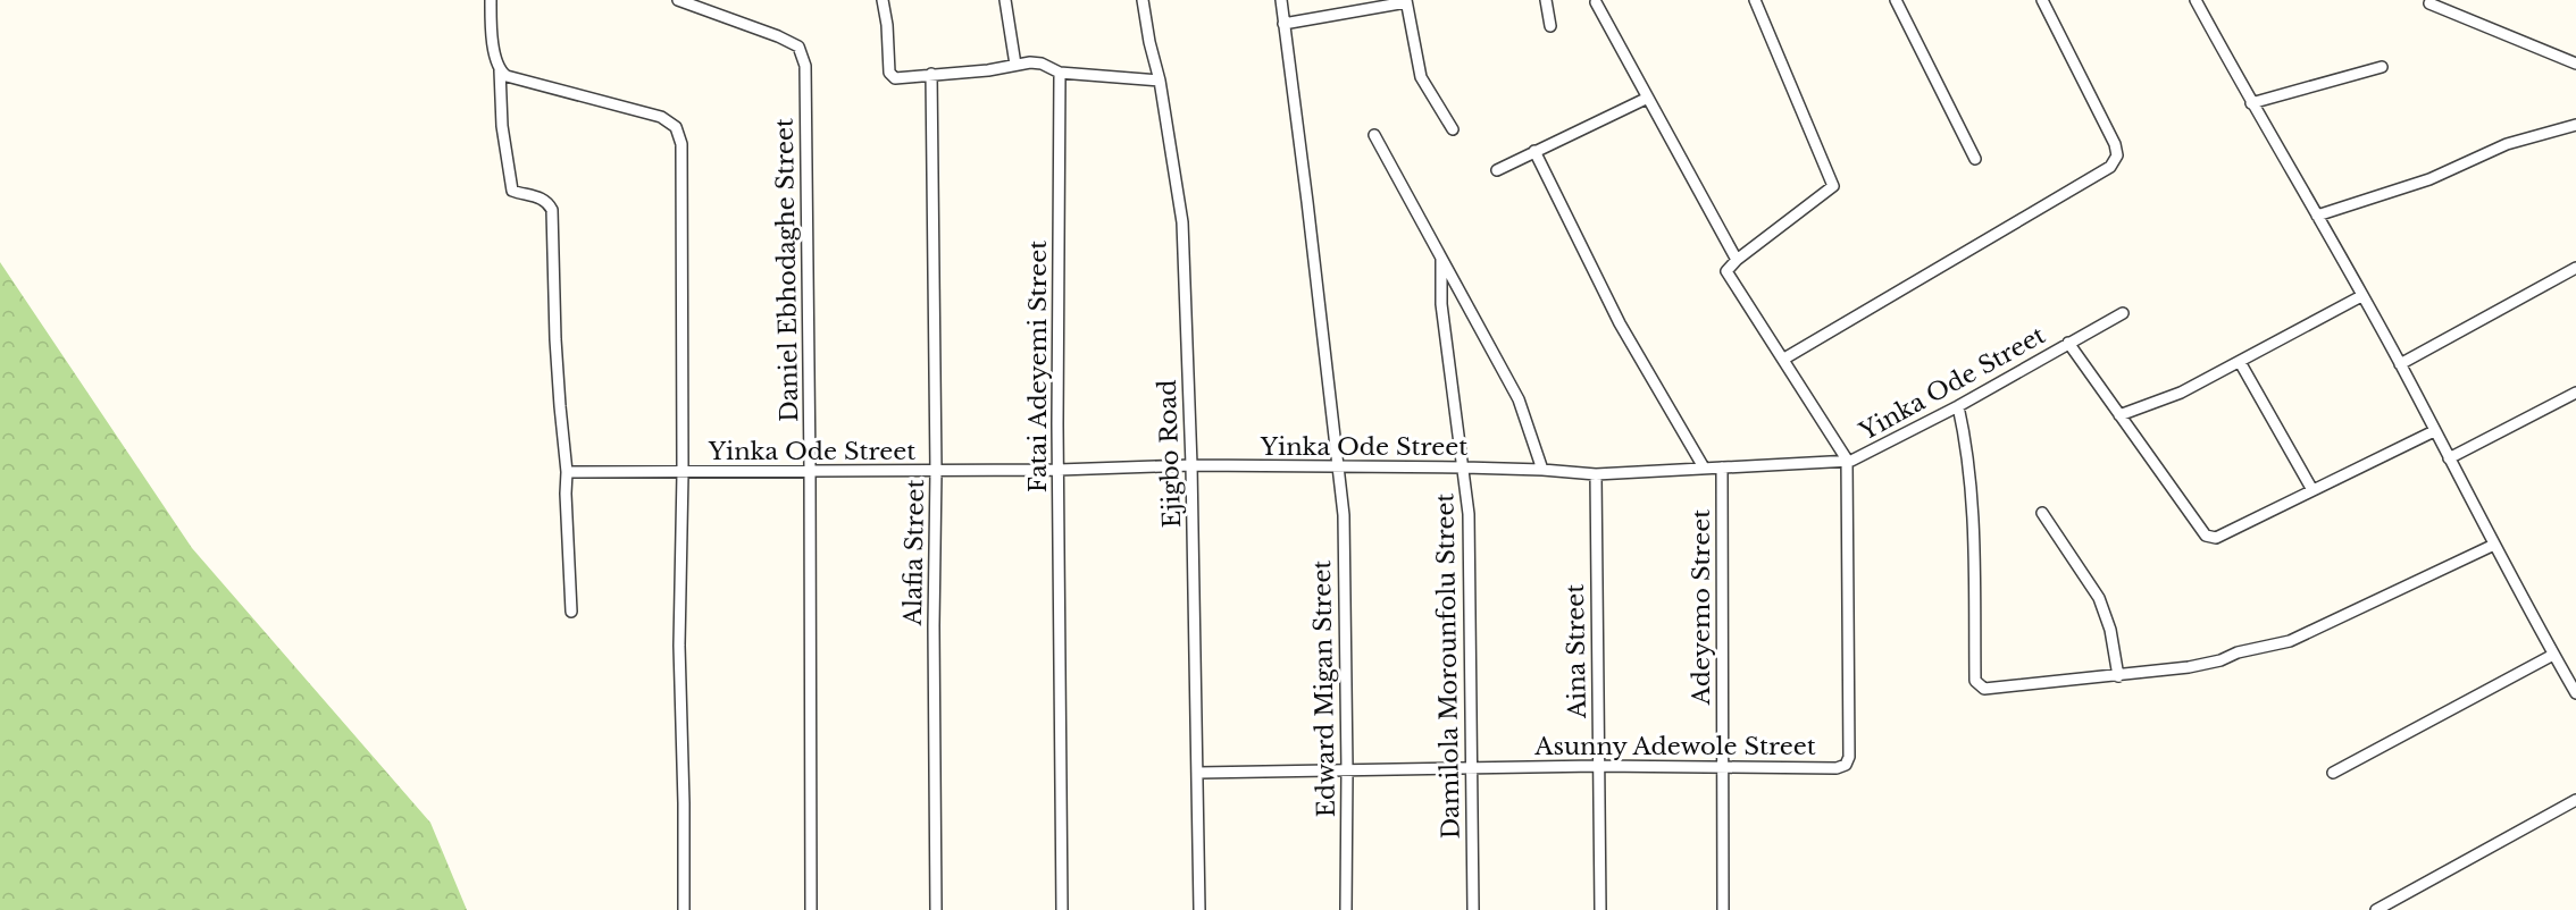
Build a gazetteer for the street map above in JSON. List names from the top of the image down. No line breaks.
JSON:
{"streets":{"street":["Daniel Ebhodaghe Street","Fatai Adeyemi Street","Yinka Ode Street","Ejigbo Road","Alafia Street","Adeyemo Street","Aina Street","Damilola Morounfolu Street","Edward Migan Street","Asunny Adewole Street"]},"crossings":[["Daniel Ebhodaghe Street","Yinka Ode Street"],["Fatai Adeyemi Street","Yinka Ode Street"],["Yinka Ode Street","Ejigbo Road"],["Yinka Ode Street","Alafia Street"],["Yinka Ode Street","Adeyemo Street"],["Yinka Ode Street","Aina Street"],["Yinka Ode Street","Damilola Morounfolu Street"],["Yinka Ode Street","Edward Migan Street"],["Yinka Ode Street","Asunny Adewole Street"],["Ejigbo Road","Asunny Adewole Street"],["Adeyemo Street","Asunny Adewole Street"],["Aina Street","Asunny Adewole Street"],["Damilola Morounfolu Street","Asunny Adewole Street"],["Edward Migan Street","Asunny Adewole Street"]]}
